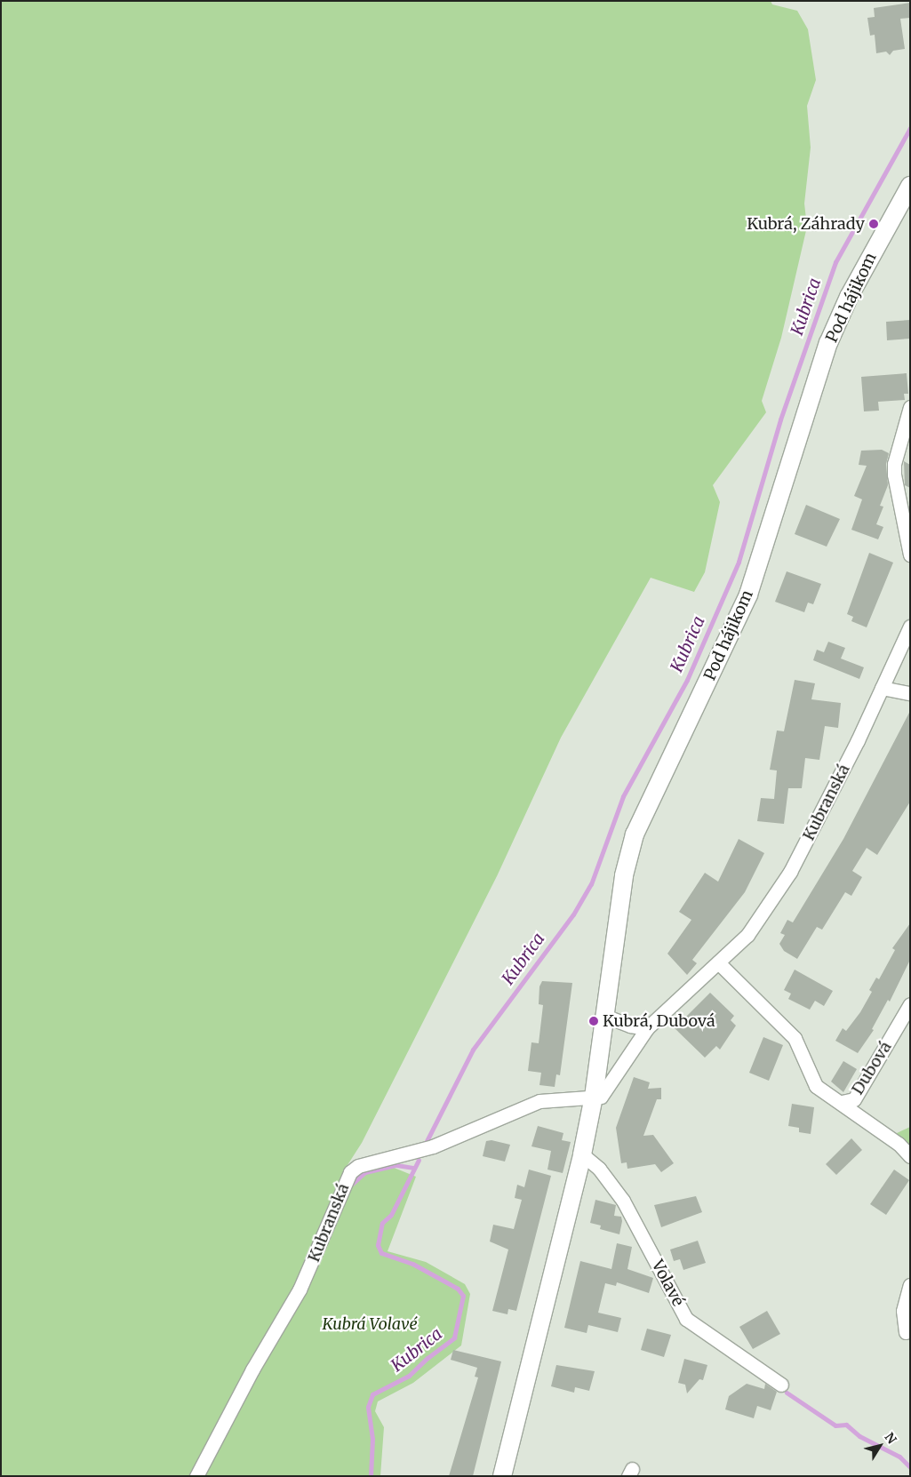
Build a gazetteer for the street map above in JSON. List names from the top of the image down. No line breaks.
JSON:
{"streets":{"street":["Pod hájikom","Kubranská","Dubová","Volavé"]},"crossings":[["Pod hájikom","Kubranská"]],"water":["Kubrica"],"parks":["Kubrá Volavé"],"places":["Kubrá, Záhrady","Kubrá, Dubová"],"north":"top right"}
